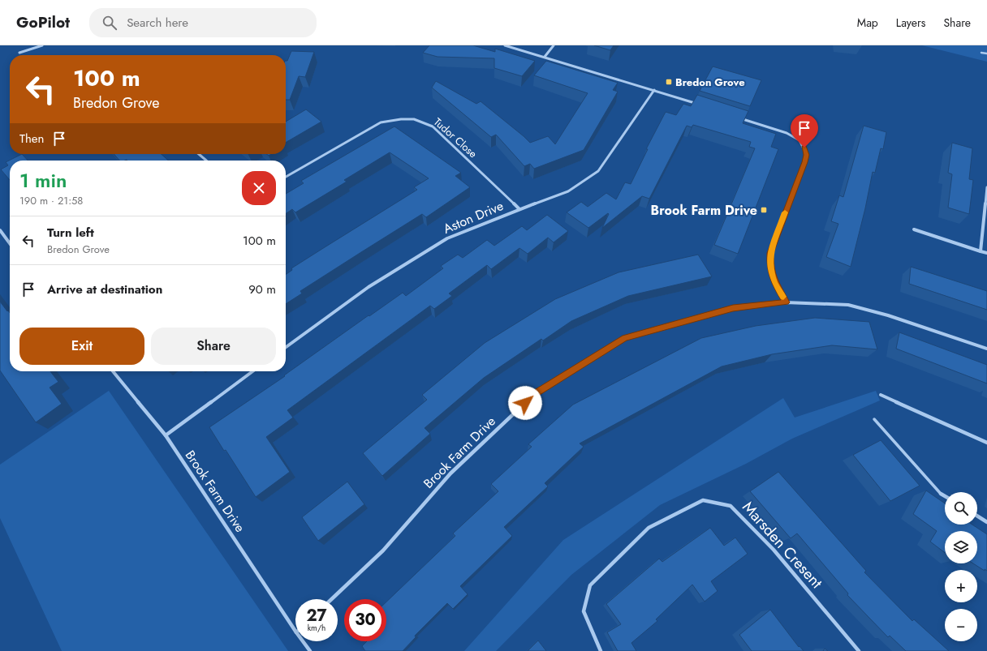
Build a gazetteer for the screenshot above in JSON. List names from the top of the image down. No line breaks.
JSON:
{"streets":{"street":["Tudor Close","Aston Drive","Brook Farm Drive","Marsden Cresent"]},"crossings":[["Tudor Close","Aston Drive"]],"places":{"transit":["Bredon Grove","Brook Farm Drive"]},"page":{"header":"GoPilot","search":"Search here","nav":["Map","Layers","Share"],"turn":["100 m","Bredon Grove"],"then":"Then","heading":["1 min","190 m · 21:58"],"list":[{"name":"Turn left","note":"Bredon Grove","value":"100 m"},{"name":"Arrive at destination","value":"90 m"}],"buttons":["Exit","Share"],"map_buttons":["+","−"],"speed":"27 km/h","limit":"30"}}
